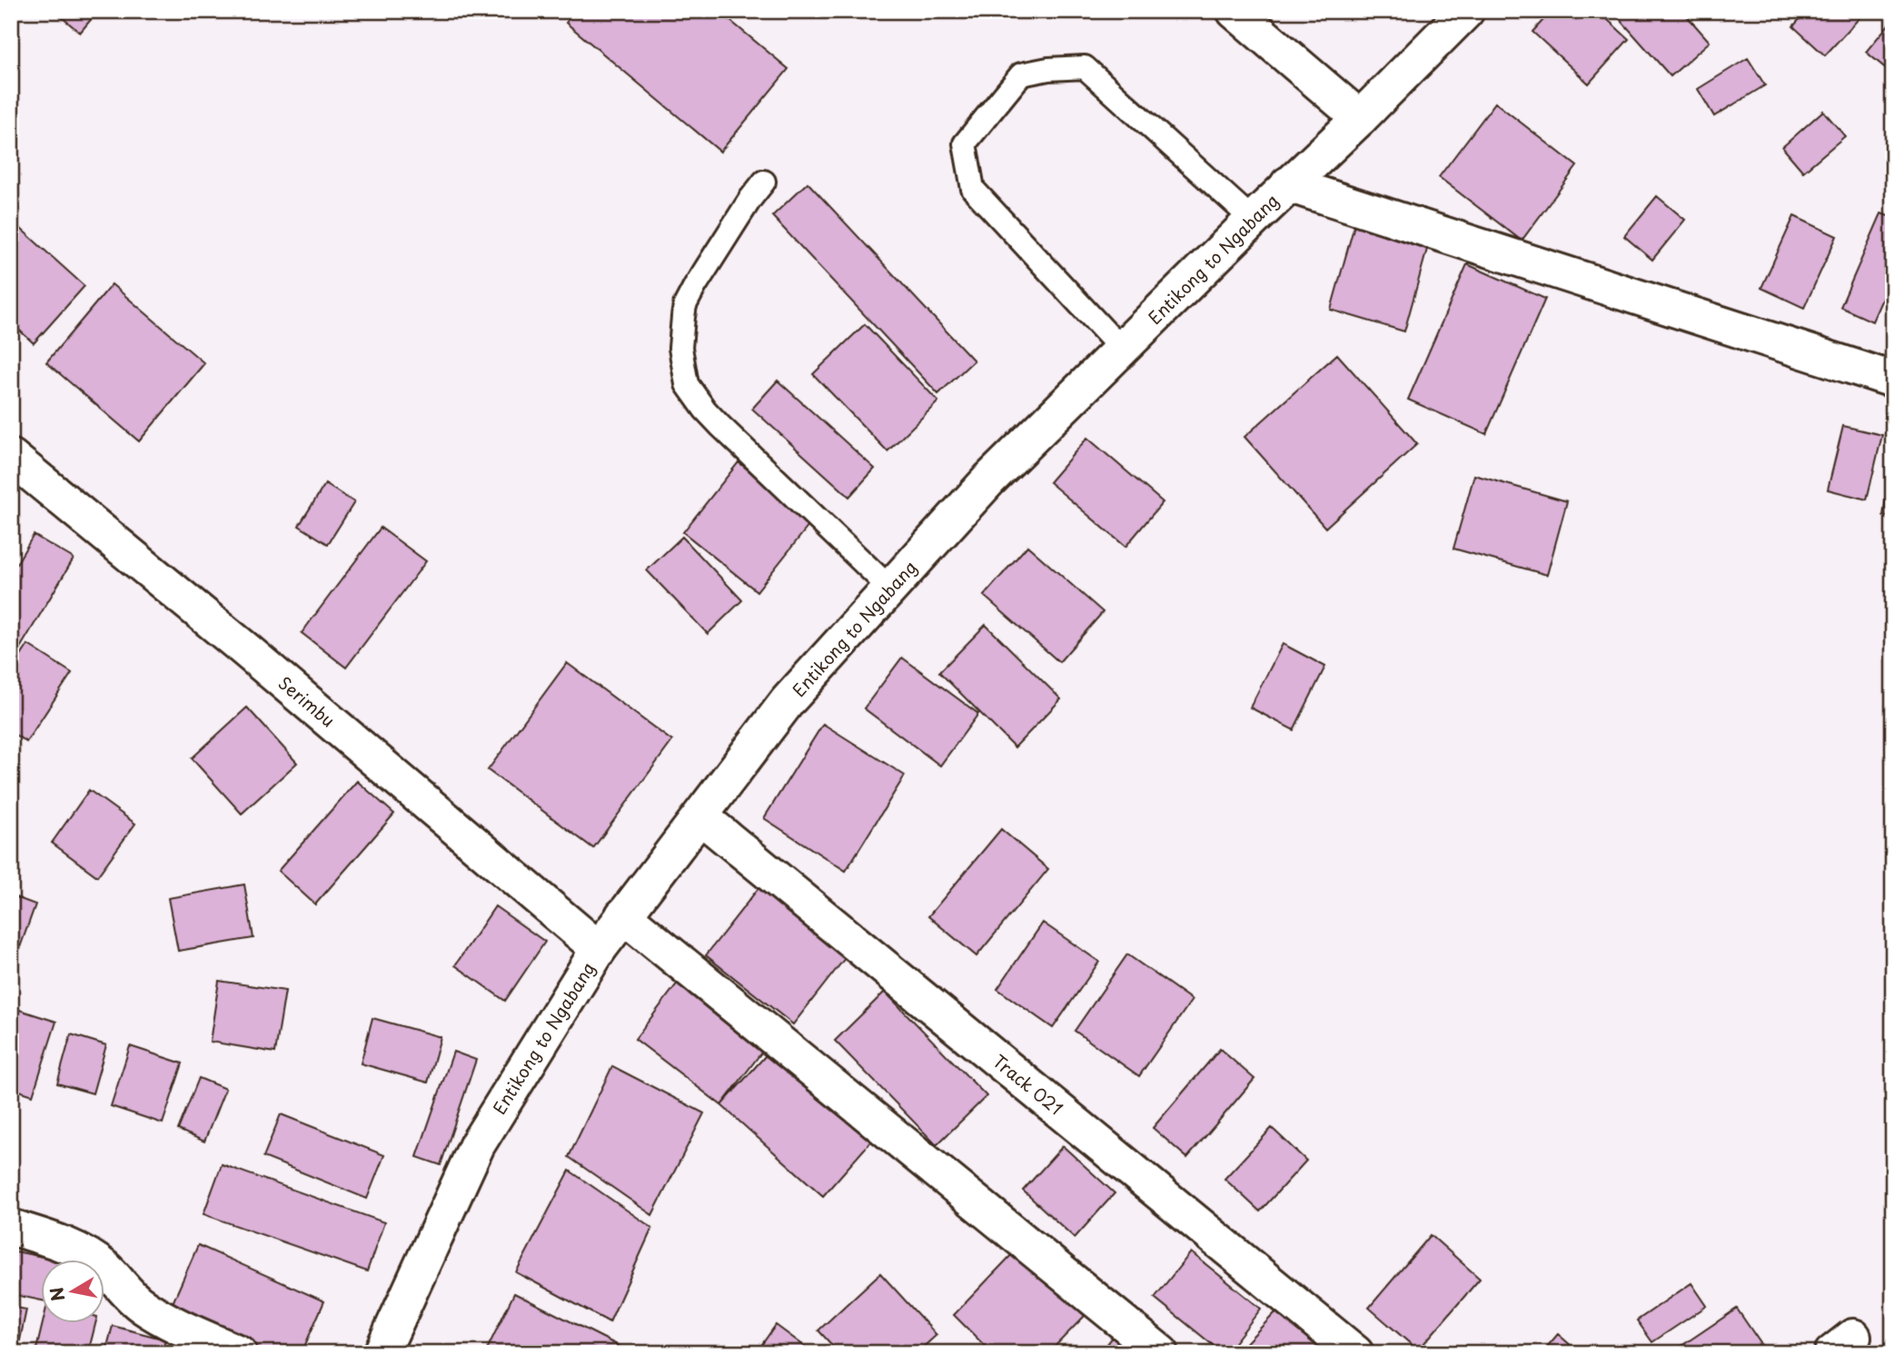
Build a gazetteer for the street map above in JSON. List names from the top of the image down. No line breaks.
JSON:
{"streets":{"main road":["Entikong to Ngabang","Serimbu","Track 021"]},"crossings":[["Entikong to Ngabang","Serimbu"],["Entikong to Ngabang","Track 021"]],"north":"left"}
